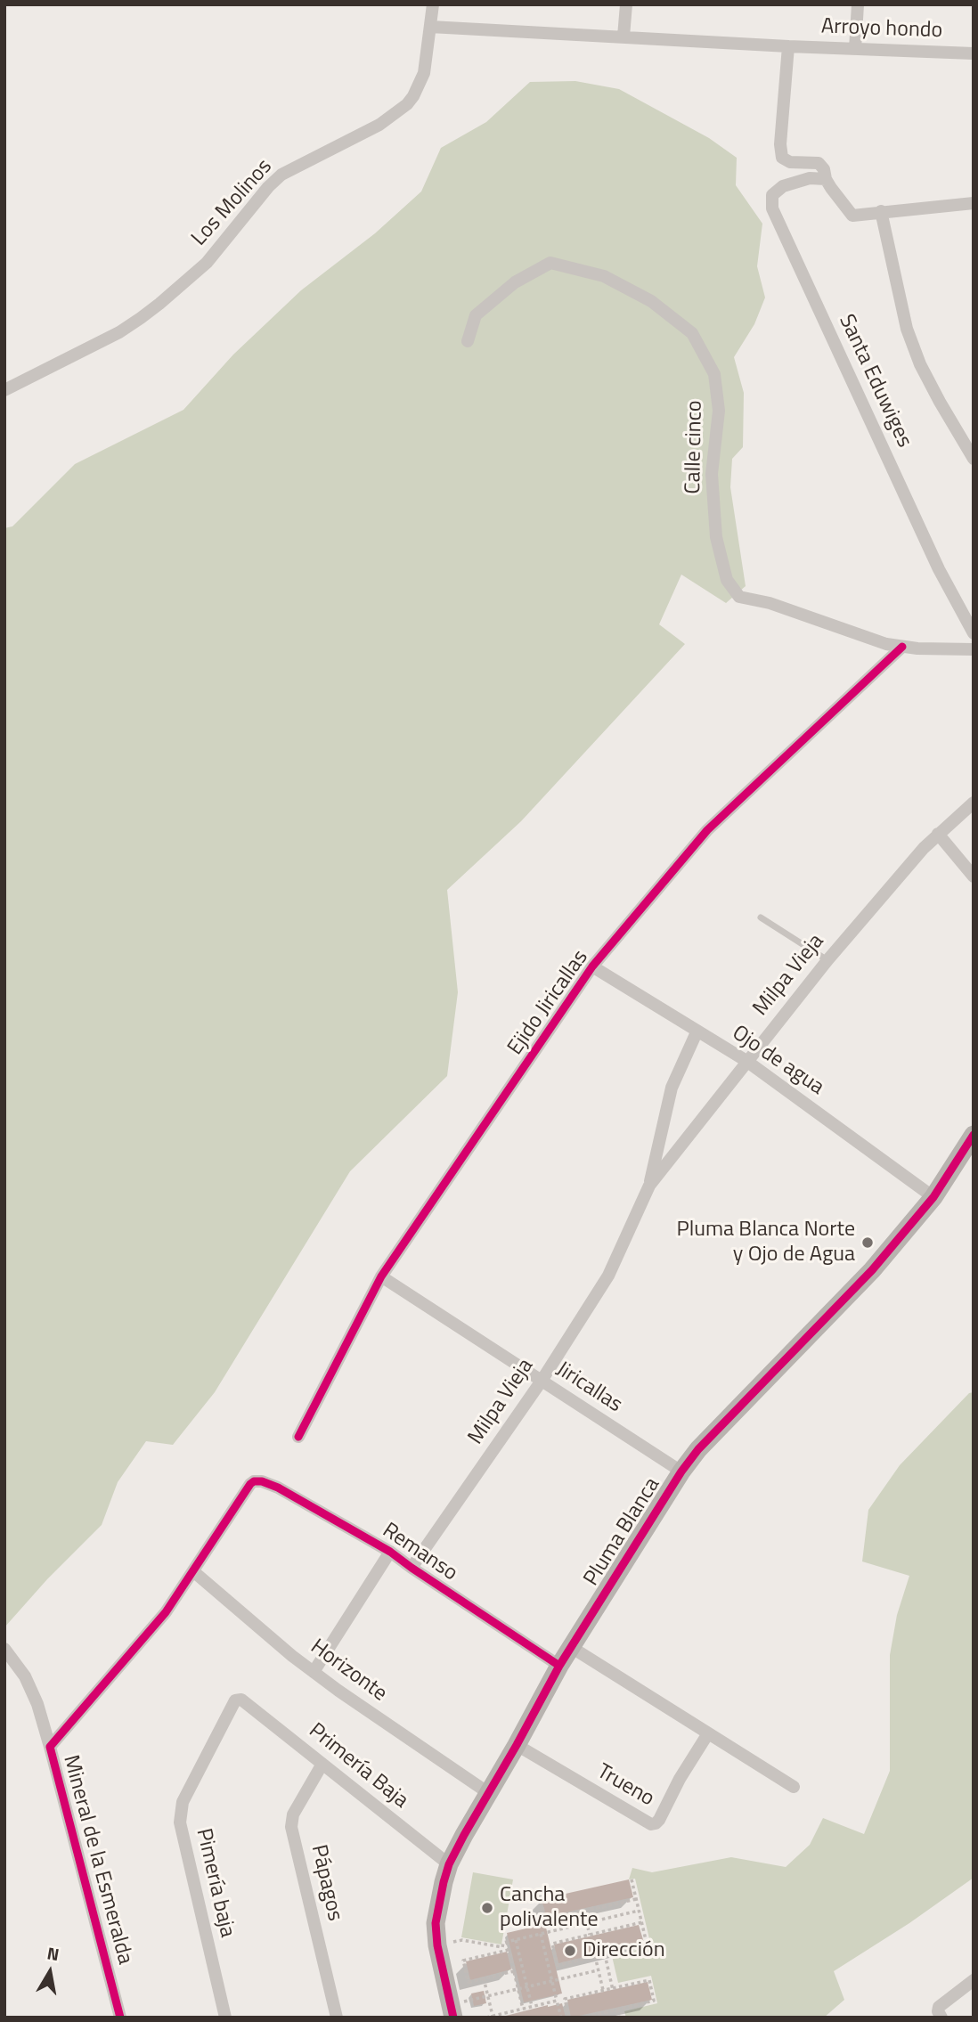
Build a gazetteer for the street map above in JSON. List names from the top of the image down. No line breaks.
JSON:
{"streets":{"street":["Arroyo hondo","Los Molinos","Santa Eduwiges","Calle cinco","Milpa Vieja","Ejido Jiricallas","Ojo de agua","Jiricallas","Pluma Blanca","Remanso","Horizonte","Primería Baja","Trueno","Mineral de la Esmeralda","Pimería baja","Pápagos"]},"crossings":[["Arroyo hondo","Los Molinos"],["Calle cinco","Ejido Jiricallas"],["Milpa Vieja","Ojo de agua"],["Milpa Vieja","Jiricallas"],["Milpa Vieja","Remanso"],["Ejido Jiricallas","Ojo de agua"],["Ejido Jiricallas","Jiricallas"],["Ojo de agua","Pluma Blanca"],["Jiricallas","Pluma Blanca"],["Pluma Blanca","Remanso"],["Pluma Blanca","Horizonte"],["Pluma Blanca","Primería Baja"],["Pluma Blanca","Trueno"],["Remanso","Mineral de la Esmeralda"],["Horizonte","Mineral de la Esmeralda"],["Primería Baja","Pimería baja"],["Primería Baja","Pápagos"]],"places":["Pluma Blanca Norte y Ojo de Agua","Cancha polivalente","Dirección"],"north":"top"}
